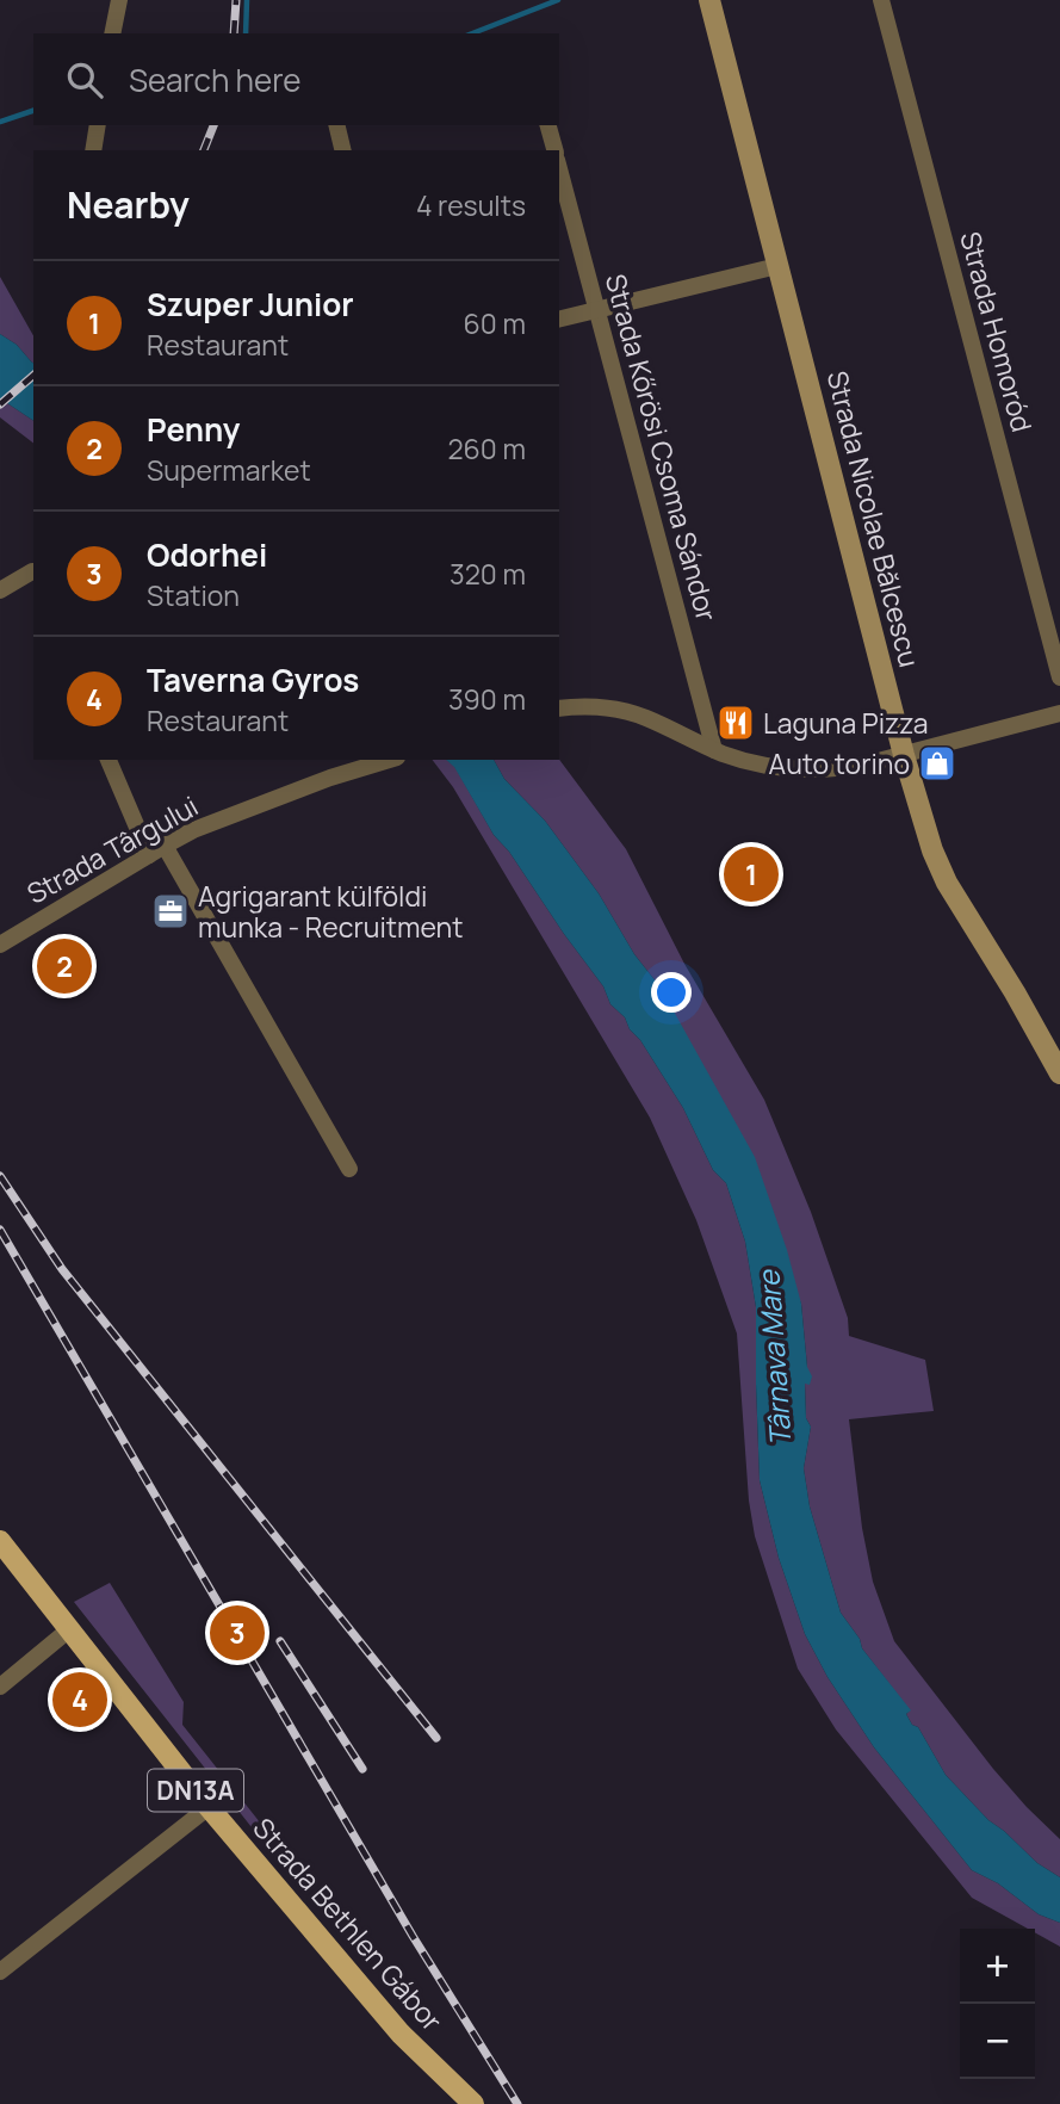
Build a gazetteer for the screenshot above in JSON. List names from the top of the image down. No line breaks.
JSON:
{"streets":{"main road":["Strada Nicolae Bălcescu","DN13A","Strada Bethlen Gábor"],"street":["Strada Homoród","Strada Kőrösi Csoma Sándor","Strada Târgului"]},"water":["Târnava Mare"],"places":{"restaurant":["Laguna Pizza"],"shop":["Auto torino"],"office":["Agrigarant külföldi munka - Recruitment"]},"page":{"search":"Search here","heading":["Nearby","4 results"],"list":[{"mark":"1","name":"Szuper Junior","note":"Restaurant","value":"60 m"},{"mark":"2","name":"Penny","note":"Supermarket","value":"260 m"},{"mark":"3","name":"Odorhei","note":"Station","value":"320 m"},{"mark":"4","name":"Taverna Gyros","note":"Restaurant","value":"390 m"}],"pins":["1","2","3","4"],"map_buttons":["+","−"]}}
